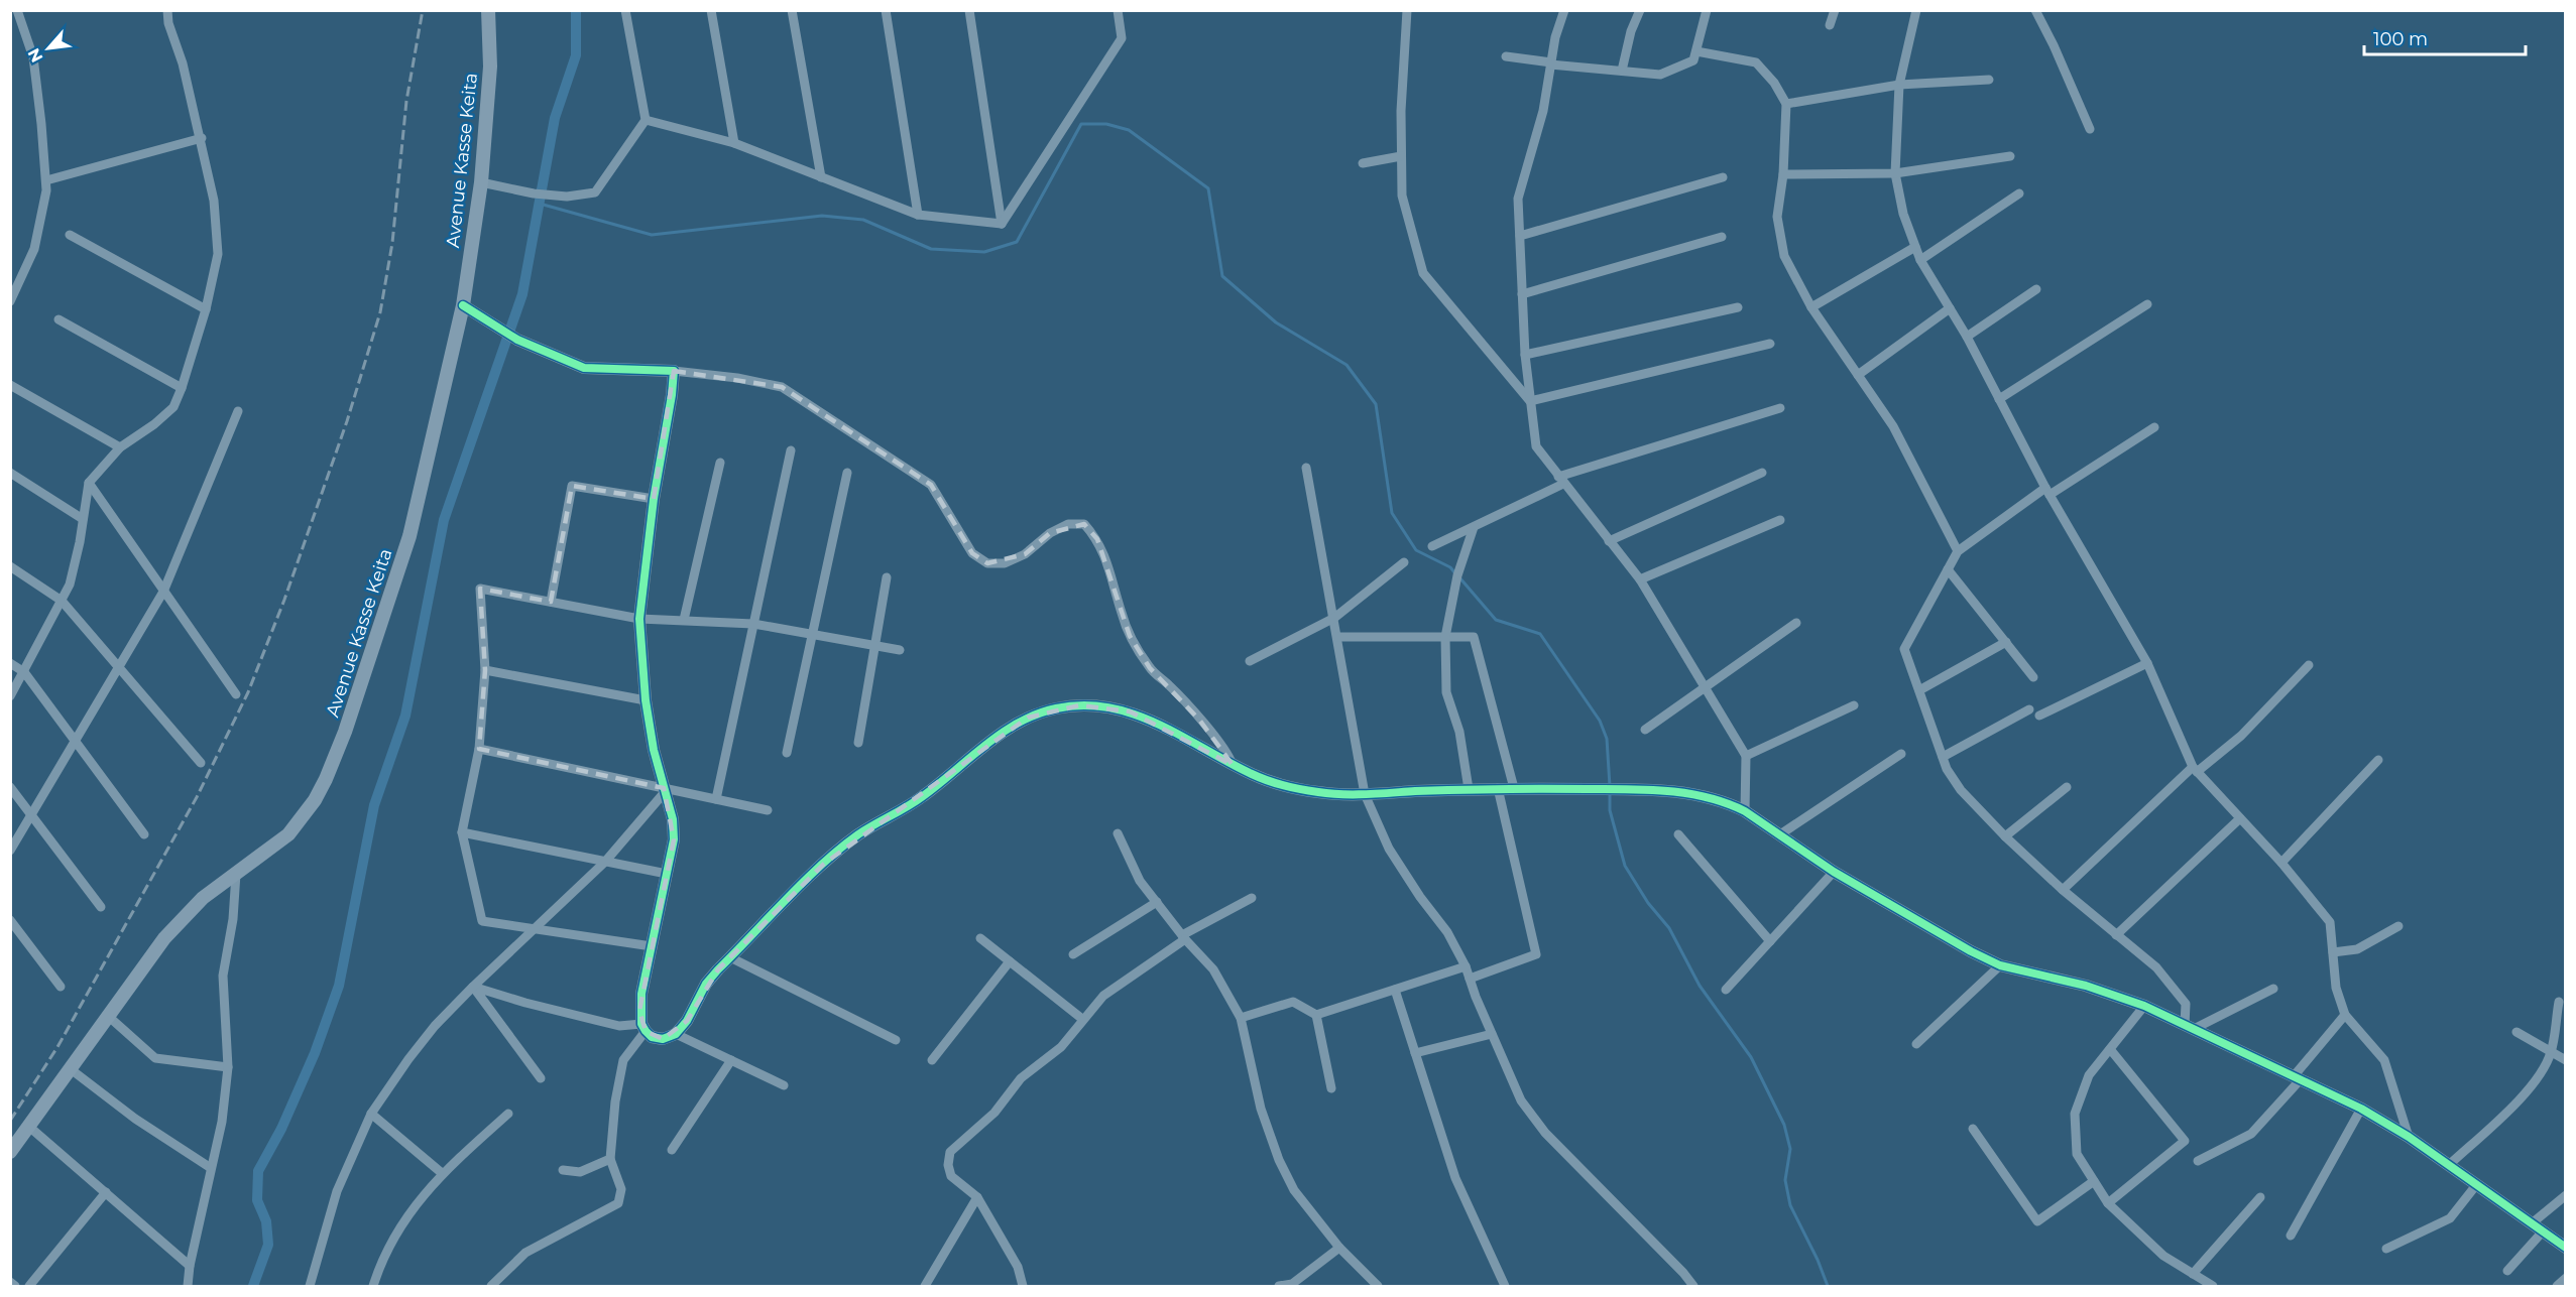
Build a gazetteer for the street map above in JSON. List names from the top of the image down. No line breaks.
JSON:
{"streets":{"main road":["Avenue Kasse Keita"]},"scale_bar":"100 m","north":"bottom left"}
